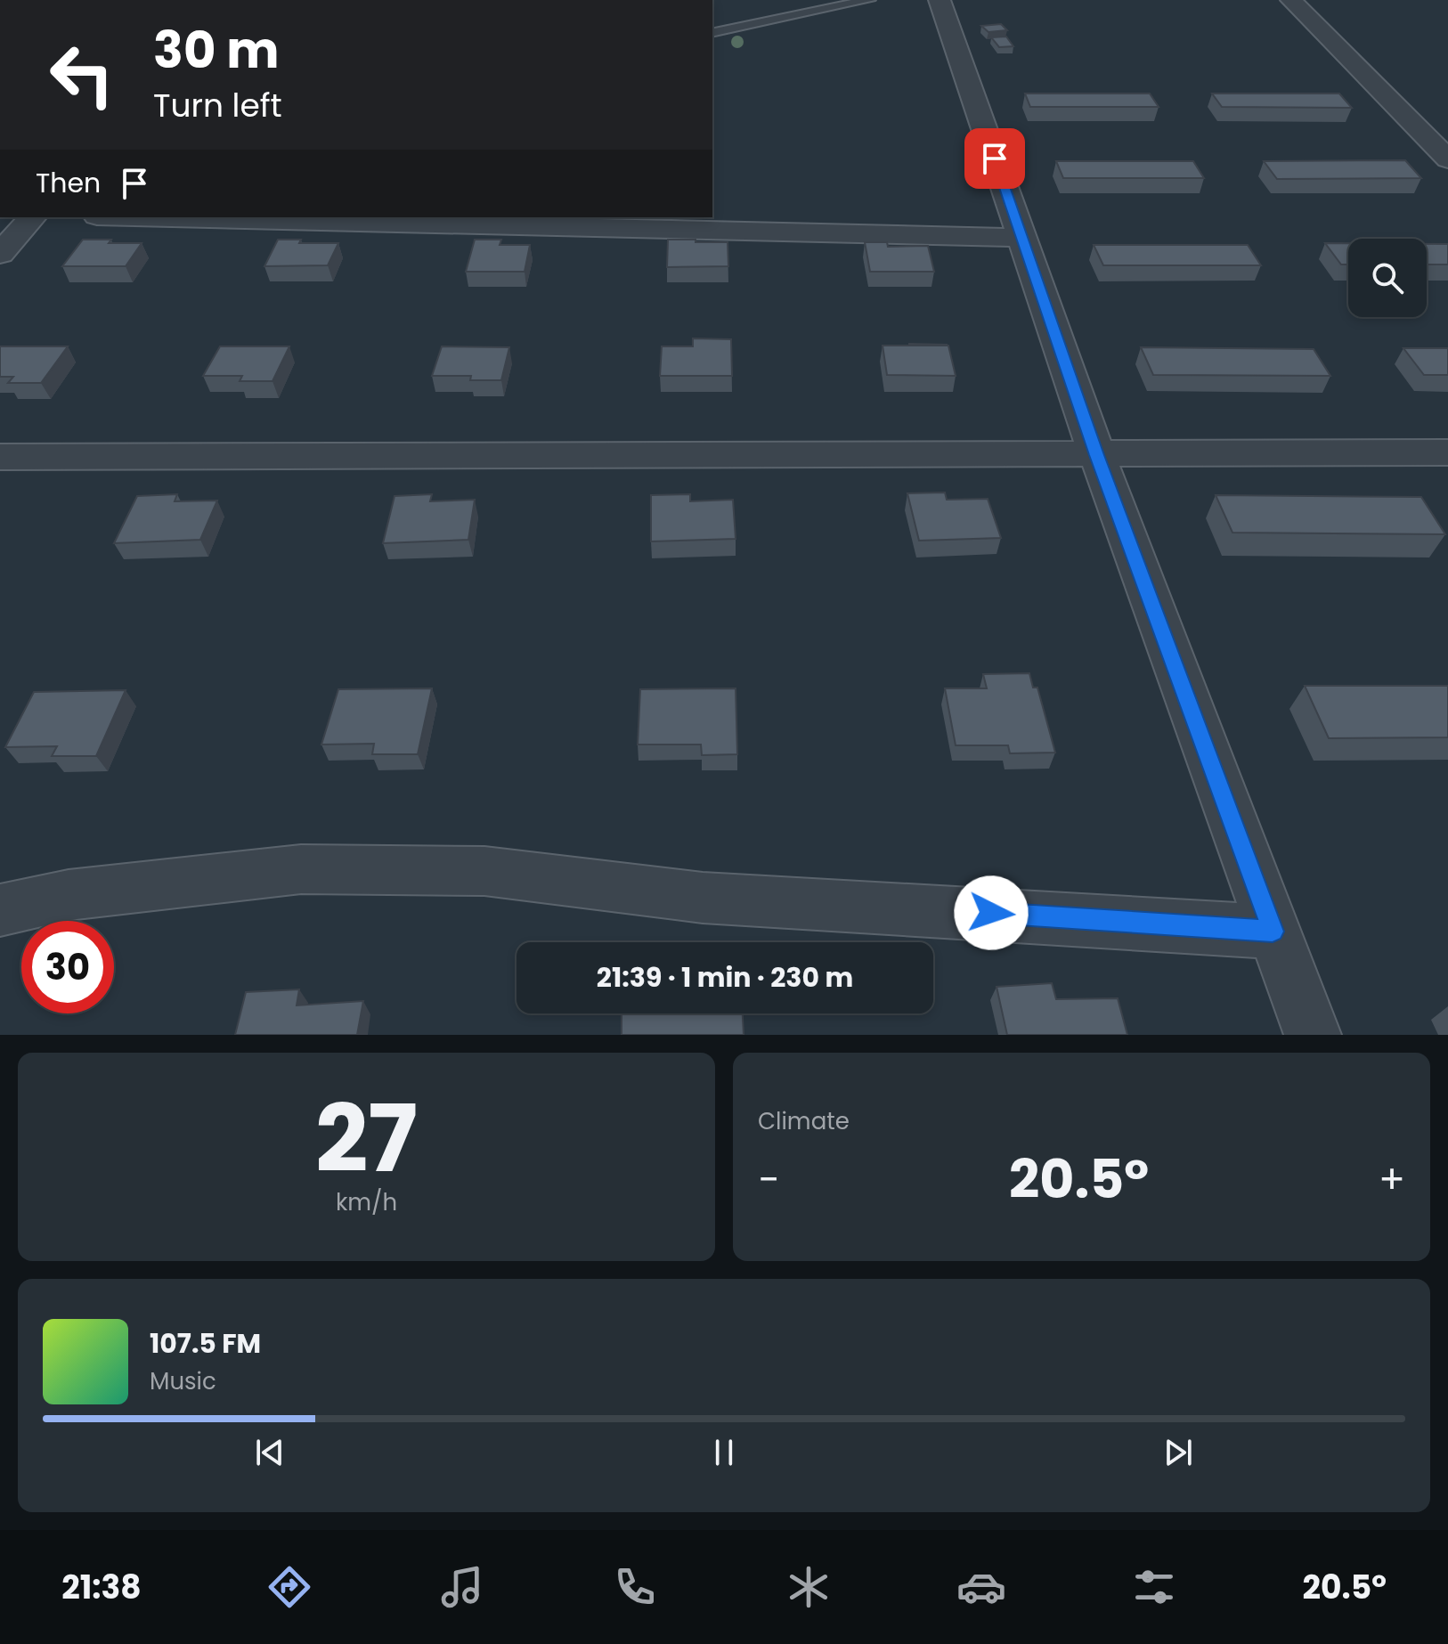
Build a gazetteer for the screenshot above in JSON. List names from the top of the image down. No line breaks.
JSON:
{"page":{"turn":["30 m","Turn left"],"then":"Then","limit":"30","trip":"21:39 · 1 min · 230 m","tile":[["27","km/h"],"Climate"],"heat":["−","20.5°","+"],"song":["107.5 FM","Music"],"tabs":["21:38","20.5°"]}}
